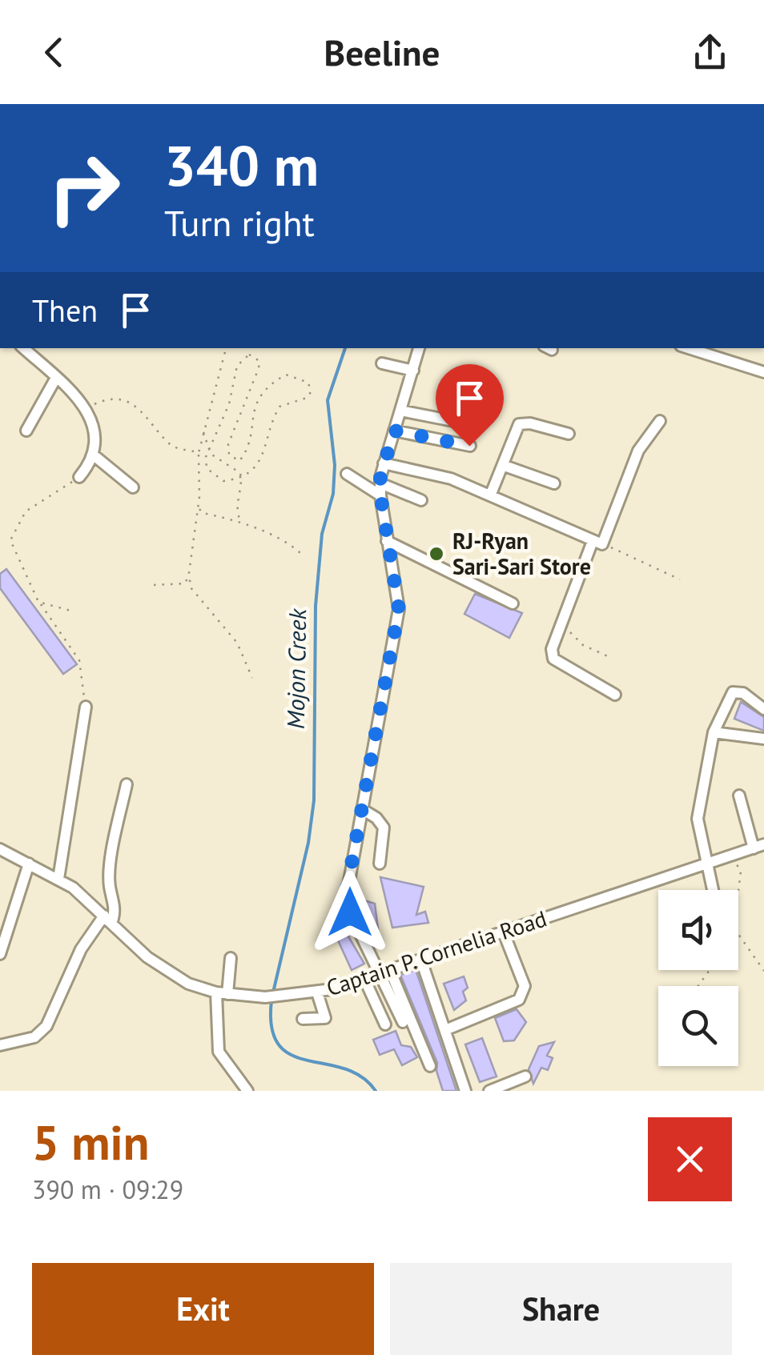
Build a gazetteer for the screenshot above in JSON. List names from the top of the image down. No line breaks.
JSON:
{"streets":{"street":["Captain P. Cornelia Road"]},"water":["Mojon Creek"],"places":["RJ-Ryan Sari-Sari Store"],"page":{"header":"Beeline","turn":["340 m","Turn right"],"then":"Then","heading":["5 min","390 m · 09:29"],"buttons":["Exit","Share"]}}
